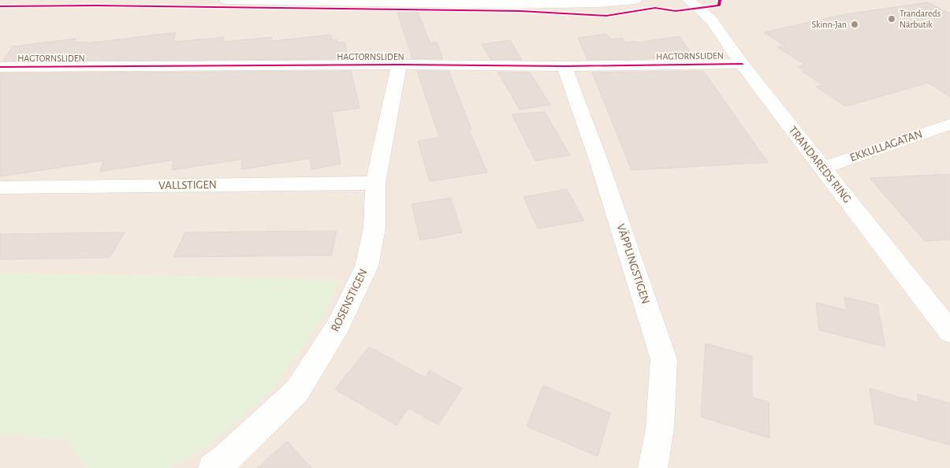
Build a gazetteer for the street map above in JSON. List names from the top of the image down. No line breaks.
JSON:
{"streets":{"street":["HAGTORNSLIDEN","EKKULLAGATAN","TRANDAREDS RING","VALLSTIGEN","VÄPPLINGSTIGEN","ROSENSTIGEN"]},"crossings":[["HAGTORNSLIDEN","TRANDAREDS RING"],["HAGTORNSLIDEN","VÄPPLINGSTIGEN"],["HAGTORNSLIDEN","ROSENSTIGEN"],["EKKULLAGATAN","TRANDAREDS RING"],["VALLSTIGEN","ROSENSTIGEN"]],"places":["Trandareds Närbutik","Skinn-Jan"]}
